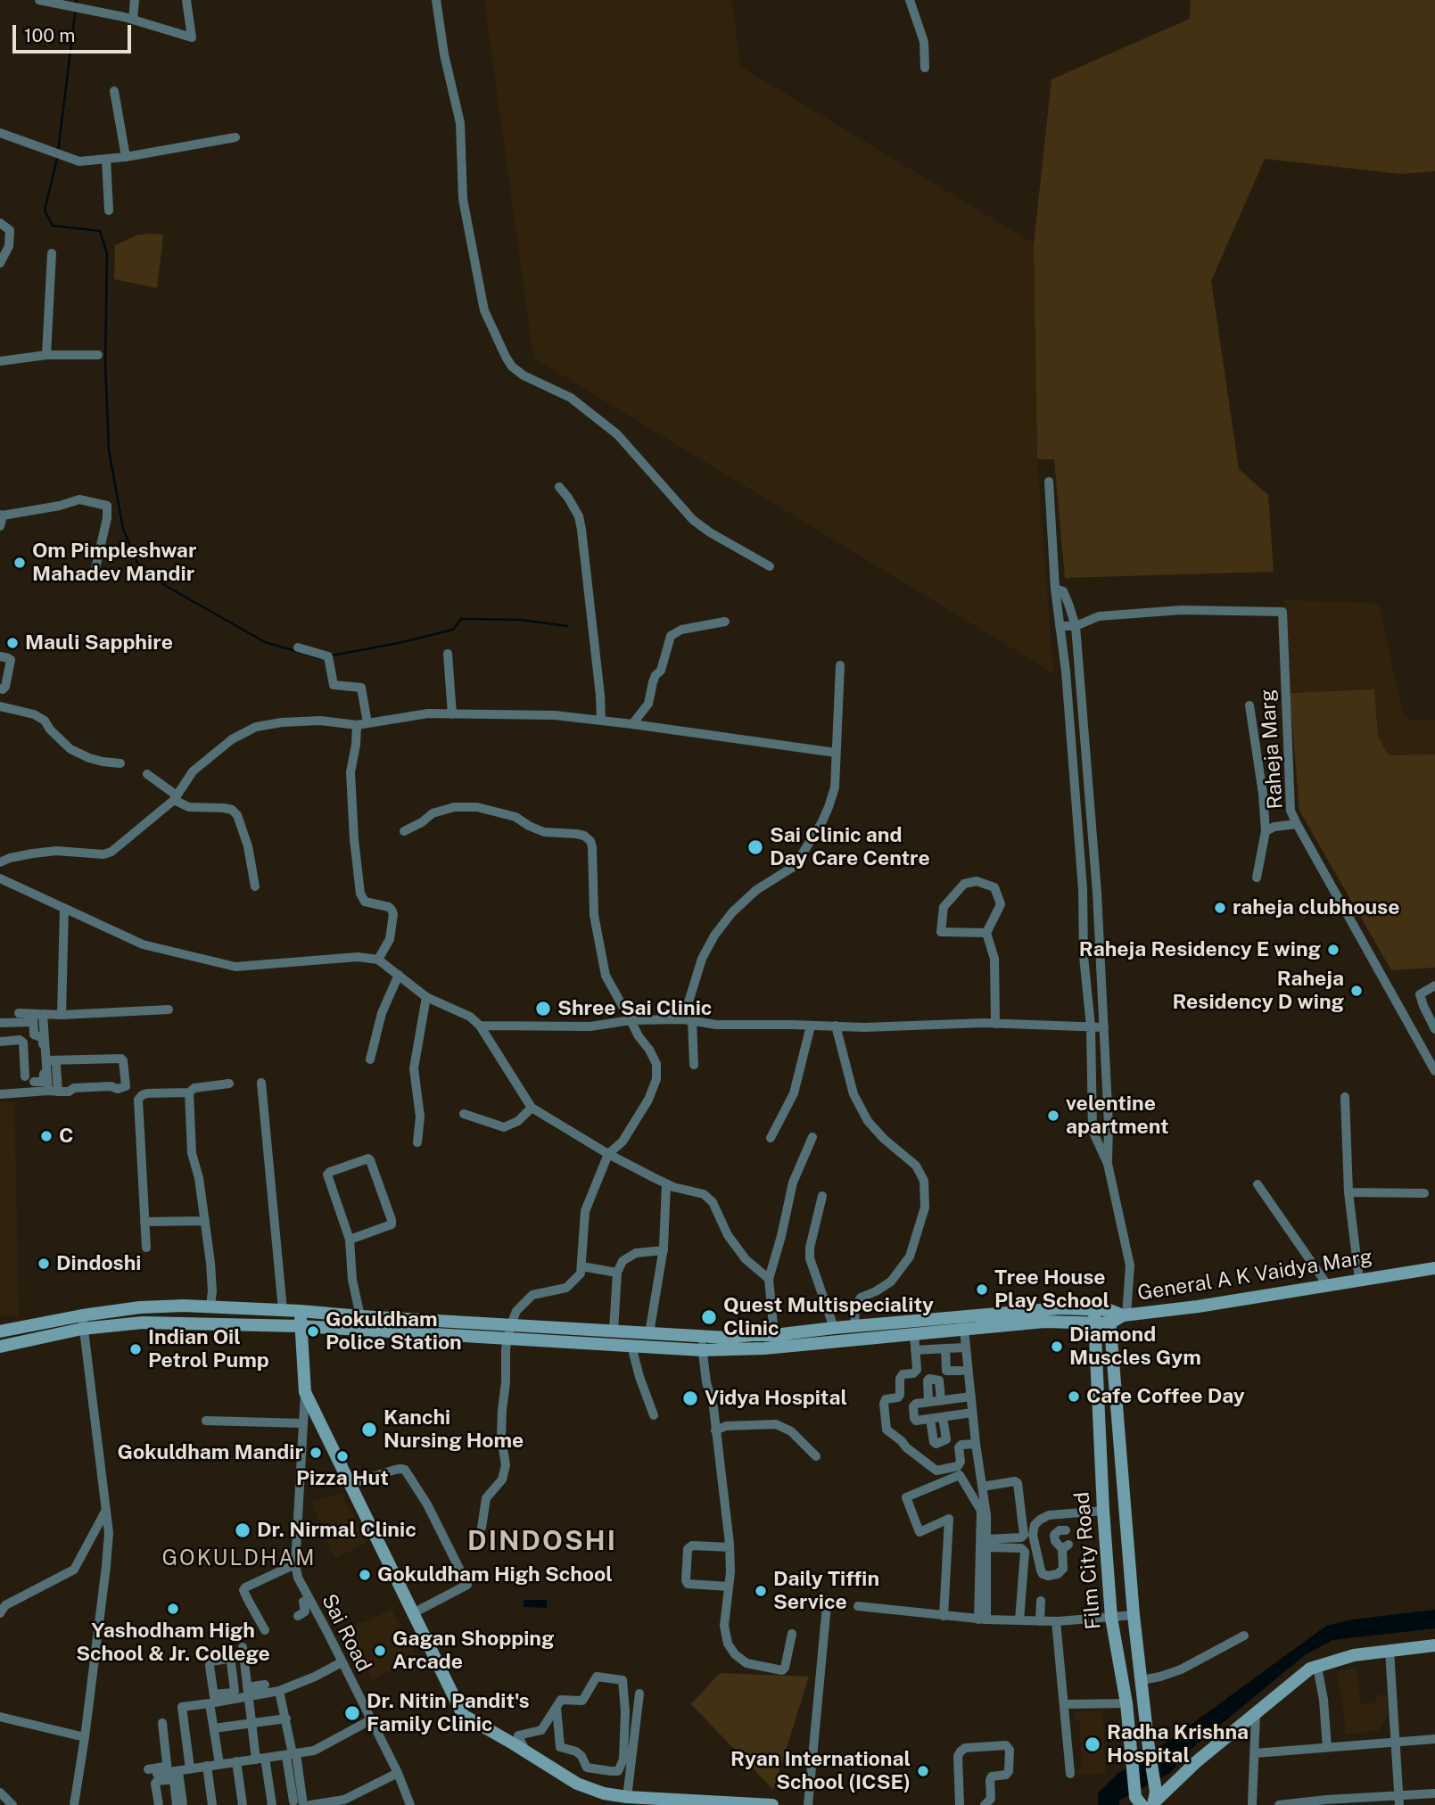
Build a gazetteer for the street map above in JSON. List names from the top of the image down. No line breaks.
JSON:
{"streets":{"main road":["General A K Vaidya Marg","Film City Road"],"street":["Raheja Marg","Sai Road"]},"crossings":[["General A K Vaidya Marg","Film City Road"]],"districts":["DINDOSHI","GOKULDHAM"],"places":["Om Pimpleshwar Mahadev Mandir","Mauli Sapphire","Sai Clinic and Day Care Centre","raheja clubhouse","Raheja Residency E wing","Raheja Residency D wing","Shree Sai Clinic","velentine apartment","C","Dindoshi","Tree House Play School","Quest Multispeciality Clinic","Gokuldham Police Station","Diamond Muscles Gym","Indian Oil Petrol Pump","Cafe Coffee Day","Vidya Hospital","Kanchi Nursing Home","Gokuldham Mandir","Pizza Hut","Dr. Nirmal Clinic","Gokuldham High School","Daily Tiffin Service","Yashodham High School & Jr. College","Gagan Shopping Arcade","Dr. Nitin Pandit's Family Clinic","Radha Krishna Hospital","Ryan International School (ICSE)"],"scale_bar":"100 m"}
